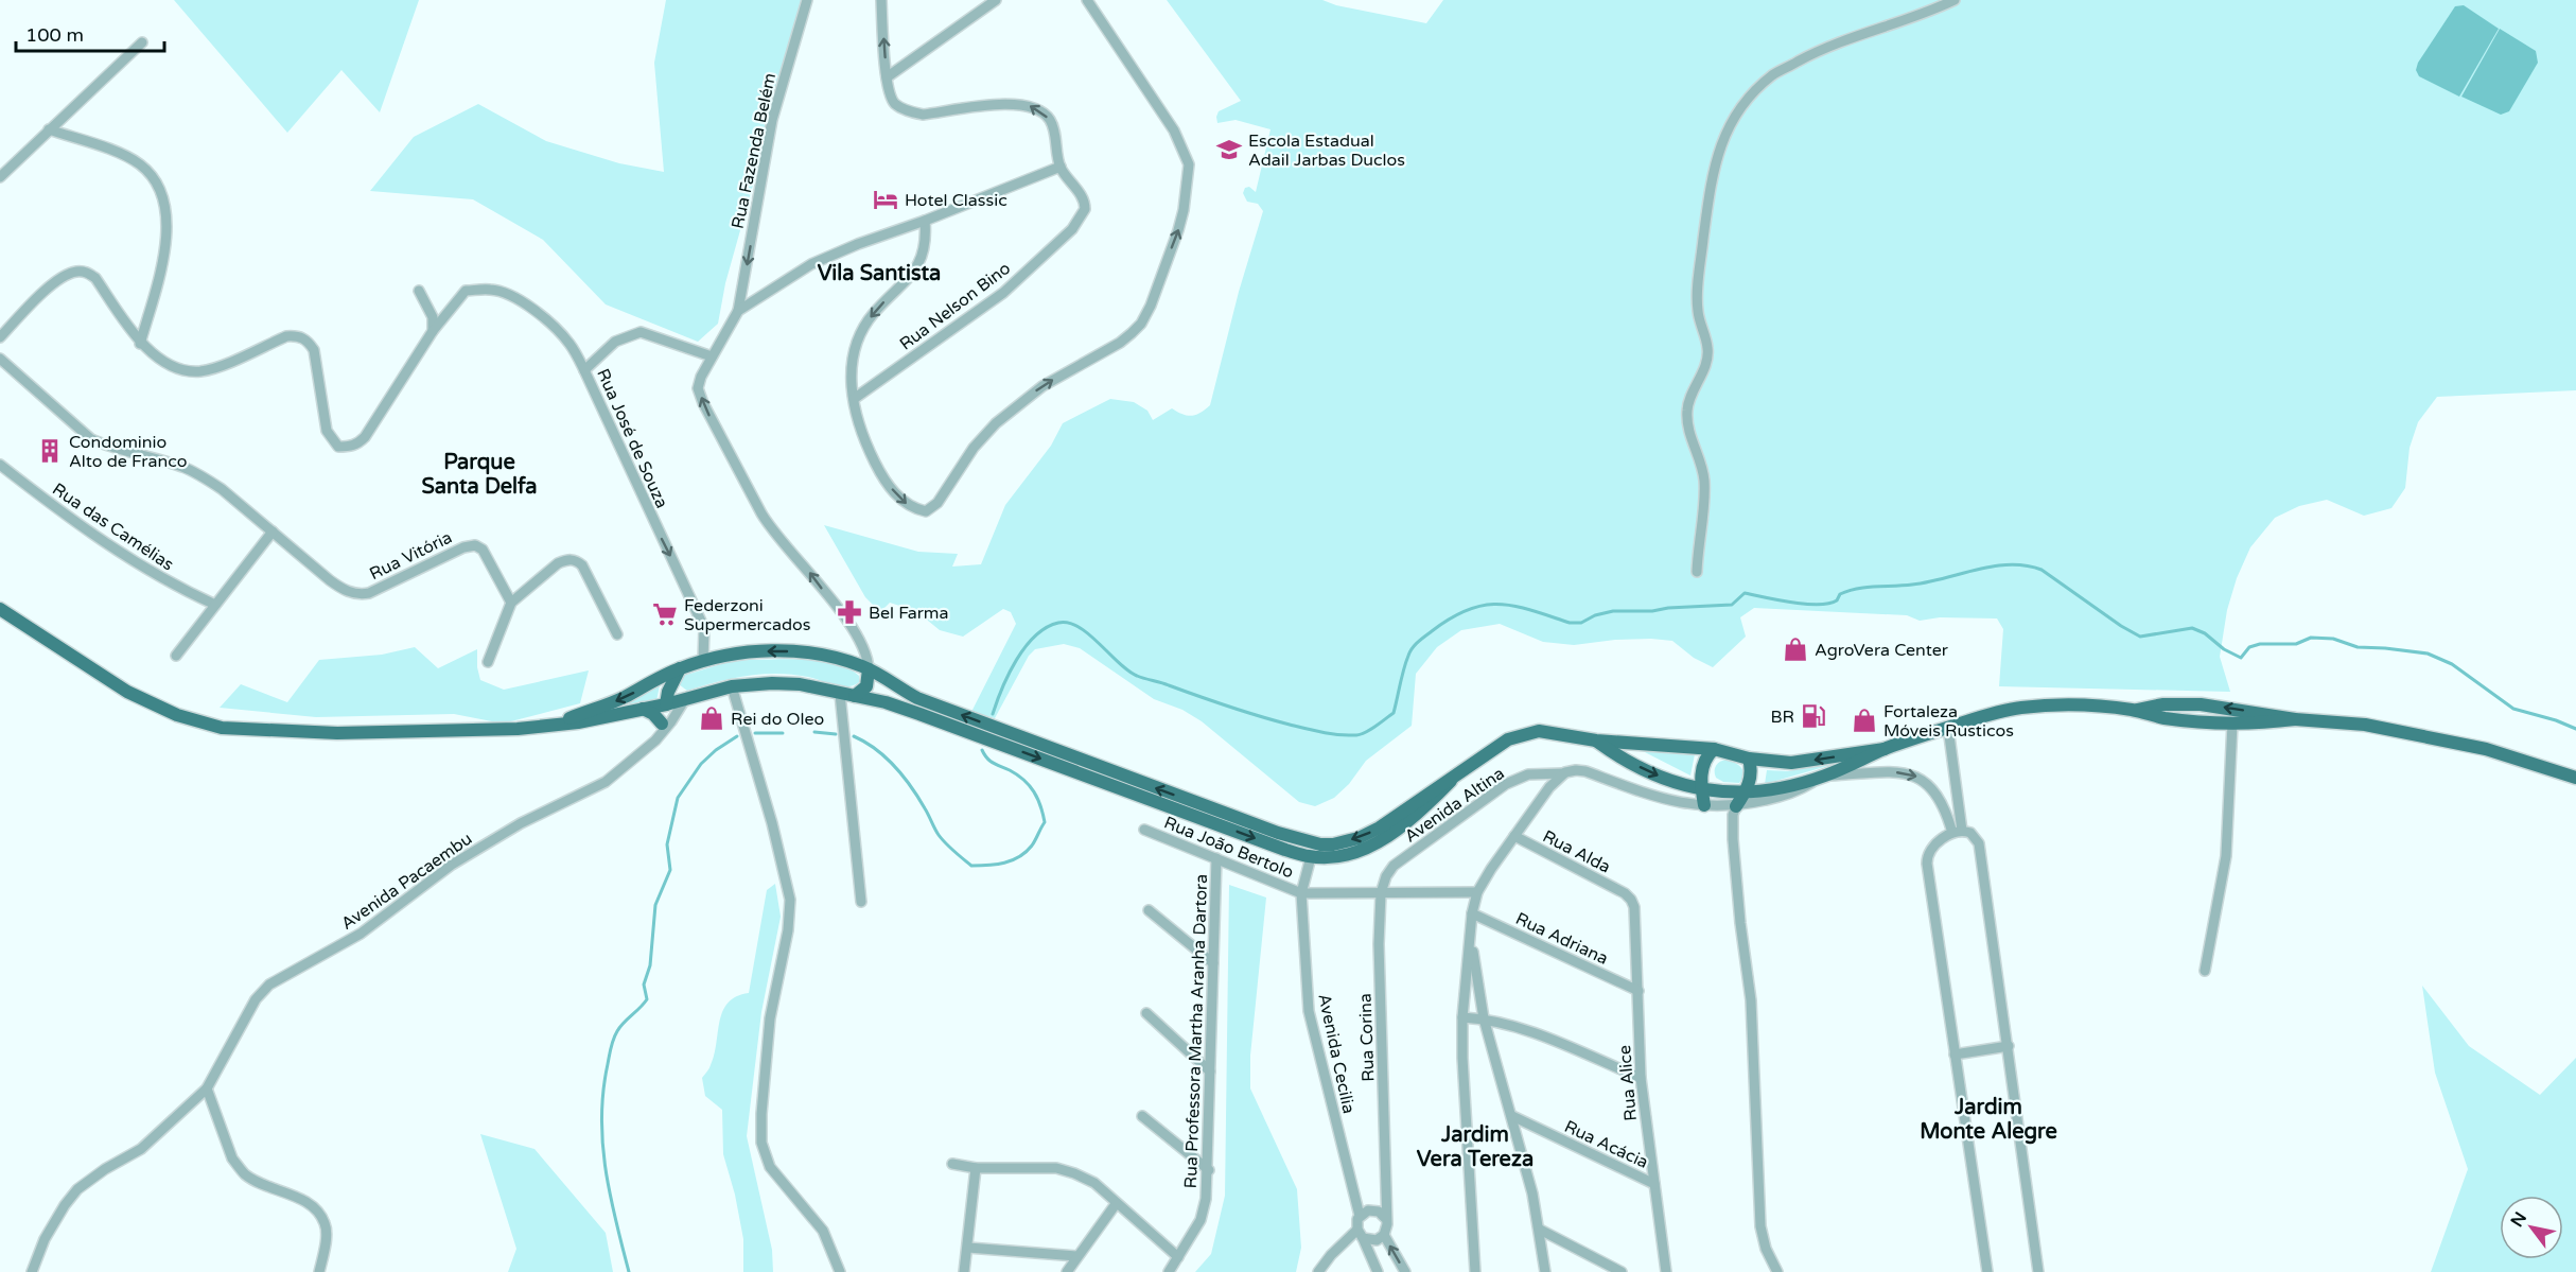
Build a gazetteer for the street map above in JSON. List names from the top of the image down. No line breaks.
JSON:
{"streets":{"street":["Rua Fazenda Belém","Rua Nelson Bino","Rua José de Souza","Rua das Camélias","Rua Vitória","Avenida Altina","Rua João Bertolo","Rua Alda","Avenida Pacaembu","Rua Adriana","Rua Professora Martha Aranha Dartora","Rua Corina","Avenida Cecilia","Rua Alice","Rua Acácia"]},"crossings":[["Avenida Altina","Rua Corina"],["Rua João Bertolo","Rua Professora Martha Aranha Dartora"],["Rua João Bertolo","Avenida Cecilia"],["Rua Alda","Rua Alice"],["Rua Adriana","Rua Alice"],["Rua Corina","Avenida Cecilia"],["Rua Alice","Rua Acácia"]],"one_way":["Rua Fazenda Belém","Rua José de Souza"],"districts":["Vila Santista","Parque Santa Delfa","Jardim Monte Alegre","Jardim Vera Tereza"],"places":{"school or university":["Escola Estadual Adail Jarbas Duclos"],"hotel":["Hotel Classic"],"building":["Condominio Alto de Franco"],"pharmacy":["Bel Farma"],"supermarket":["Federzoni Supermercados"],"shop":["AgroVera Center","Rei do Oleo","Fortaleza Móveis Rusticos"],"fuel station":["BR"]},"scale_bar":"100 m","north":"top left"}
